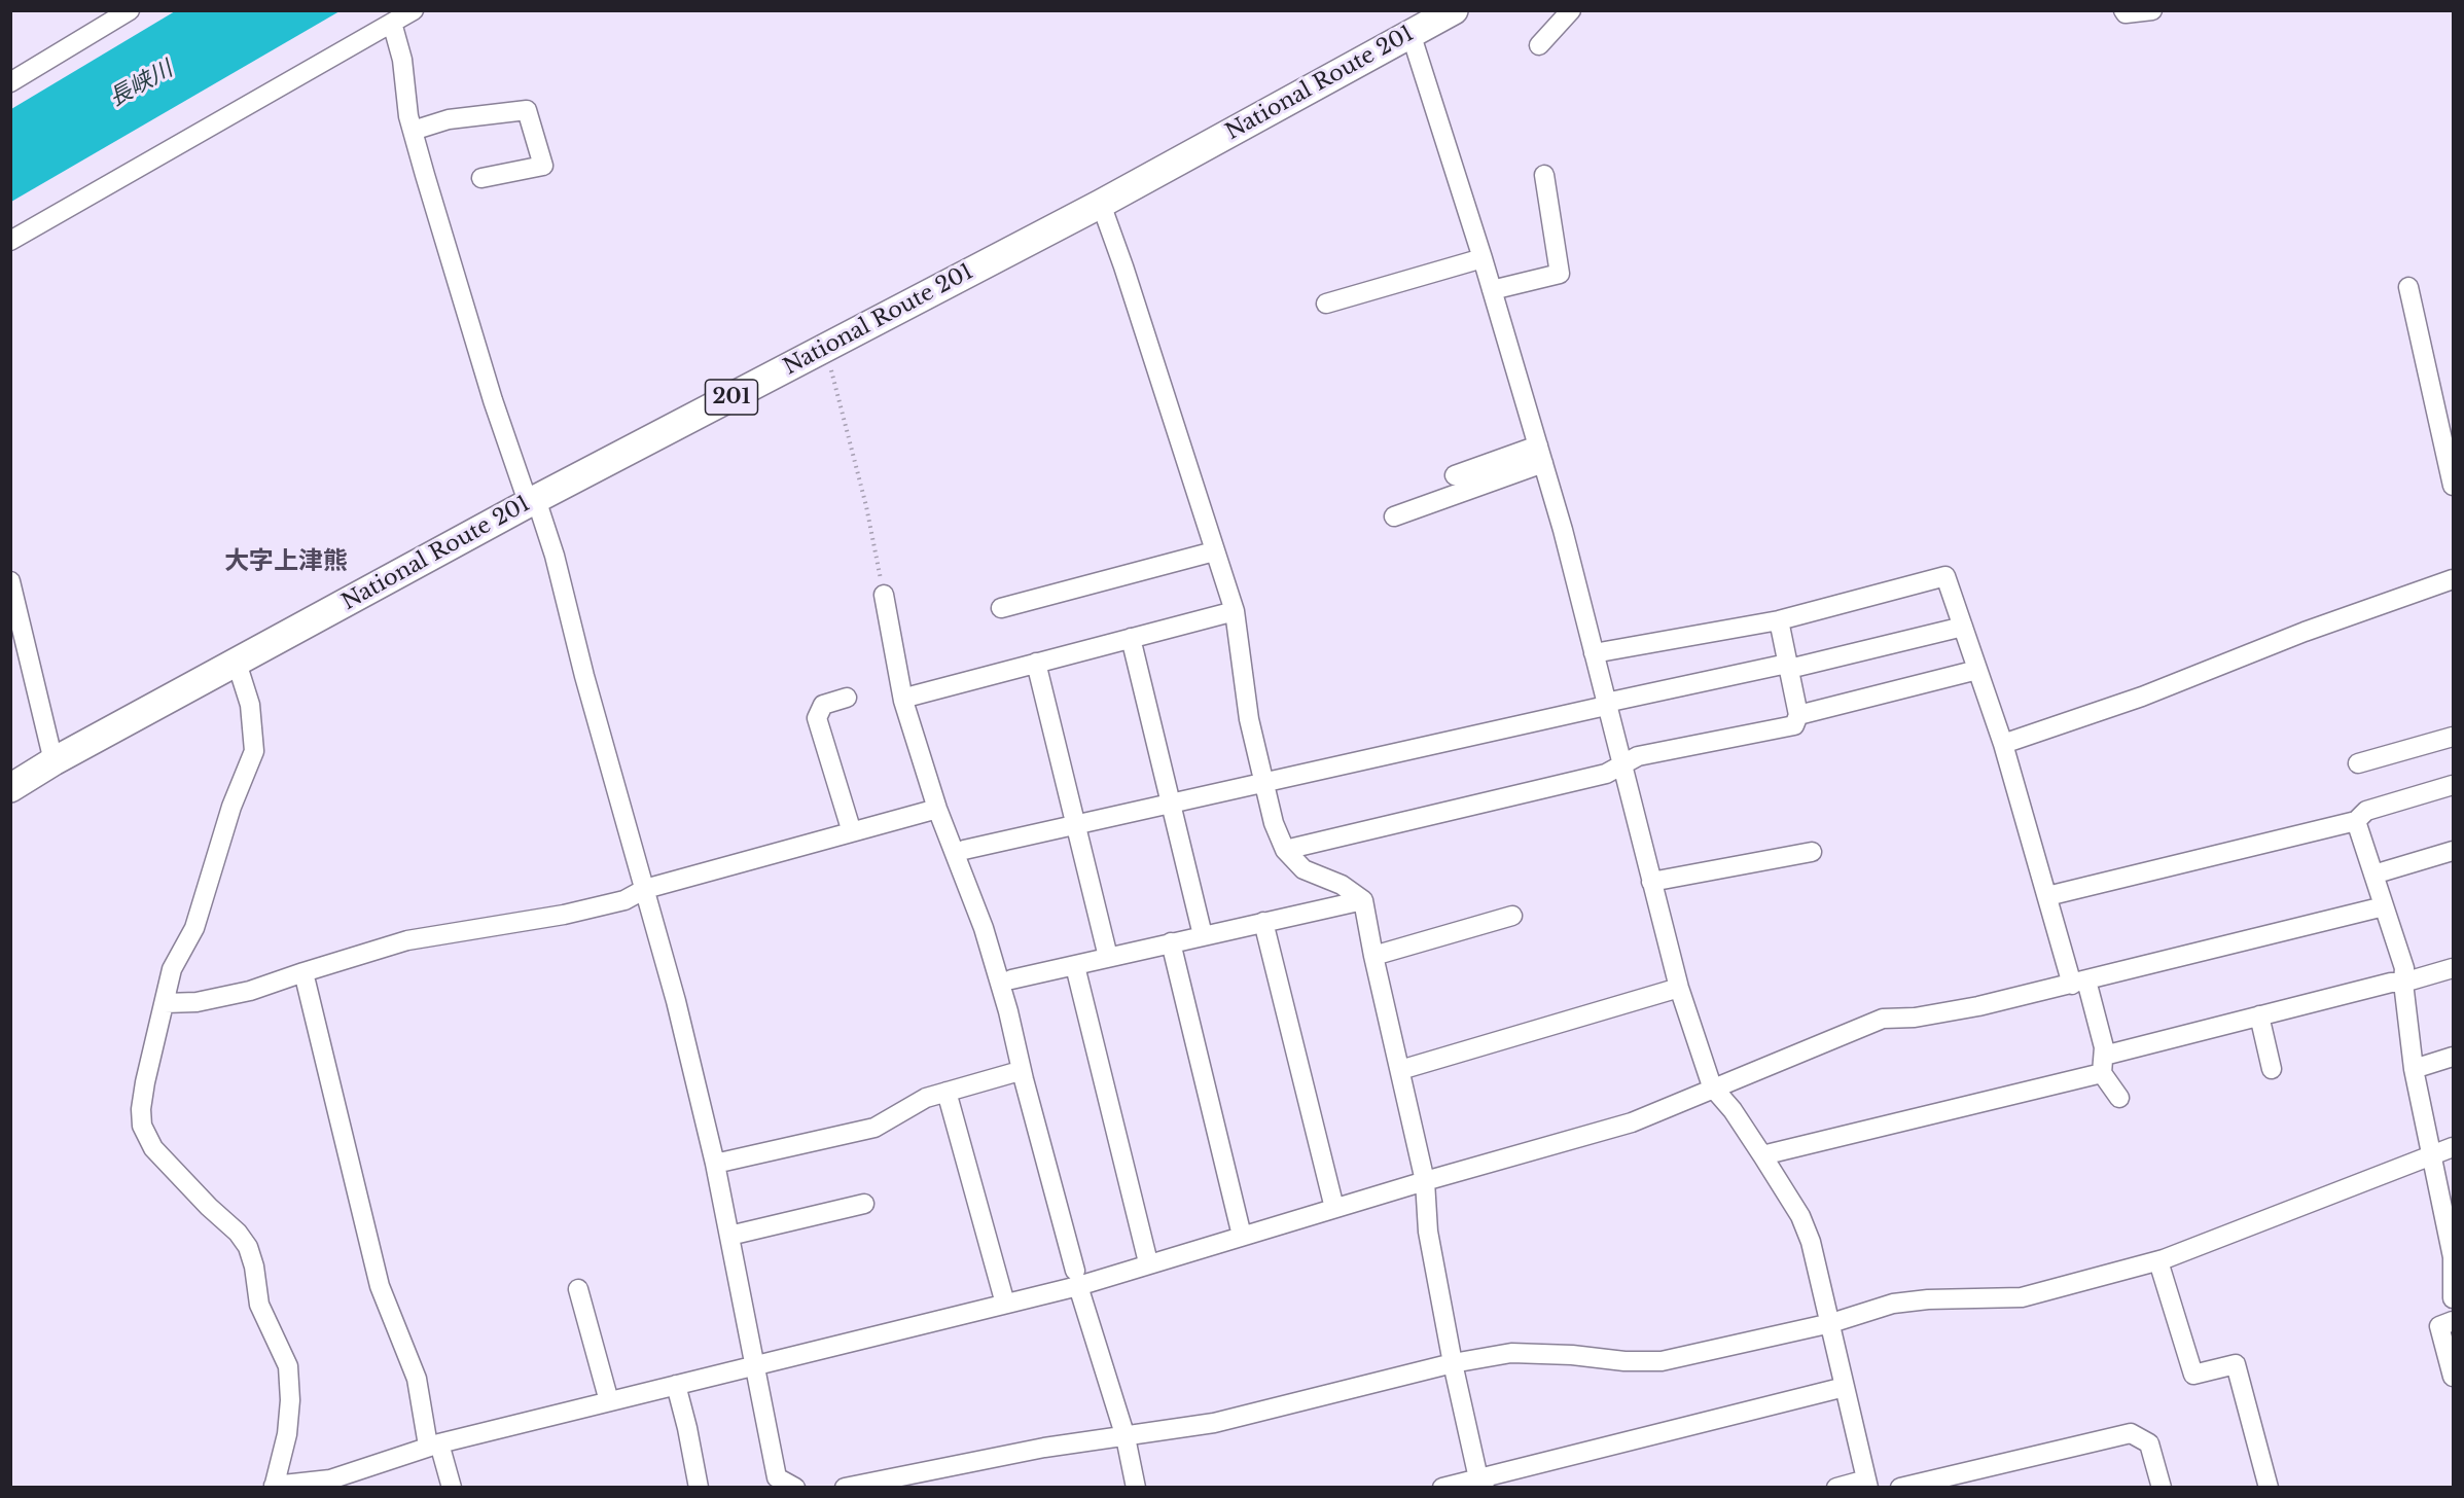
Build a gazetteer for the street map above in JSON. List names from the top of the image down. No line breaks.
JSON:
{"streets":{"highway":["National Route 201","201"]},"districts":["大字上津熊"],"water":["長峡川"]}
